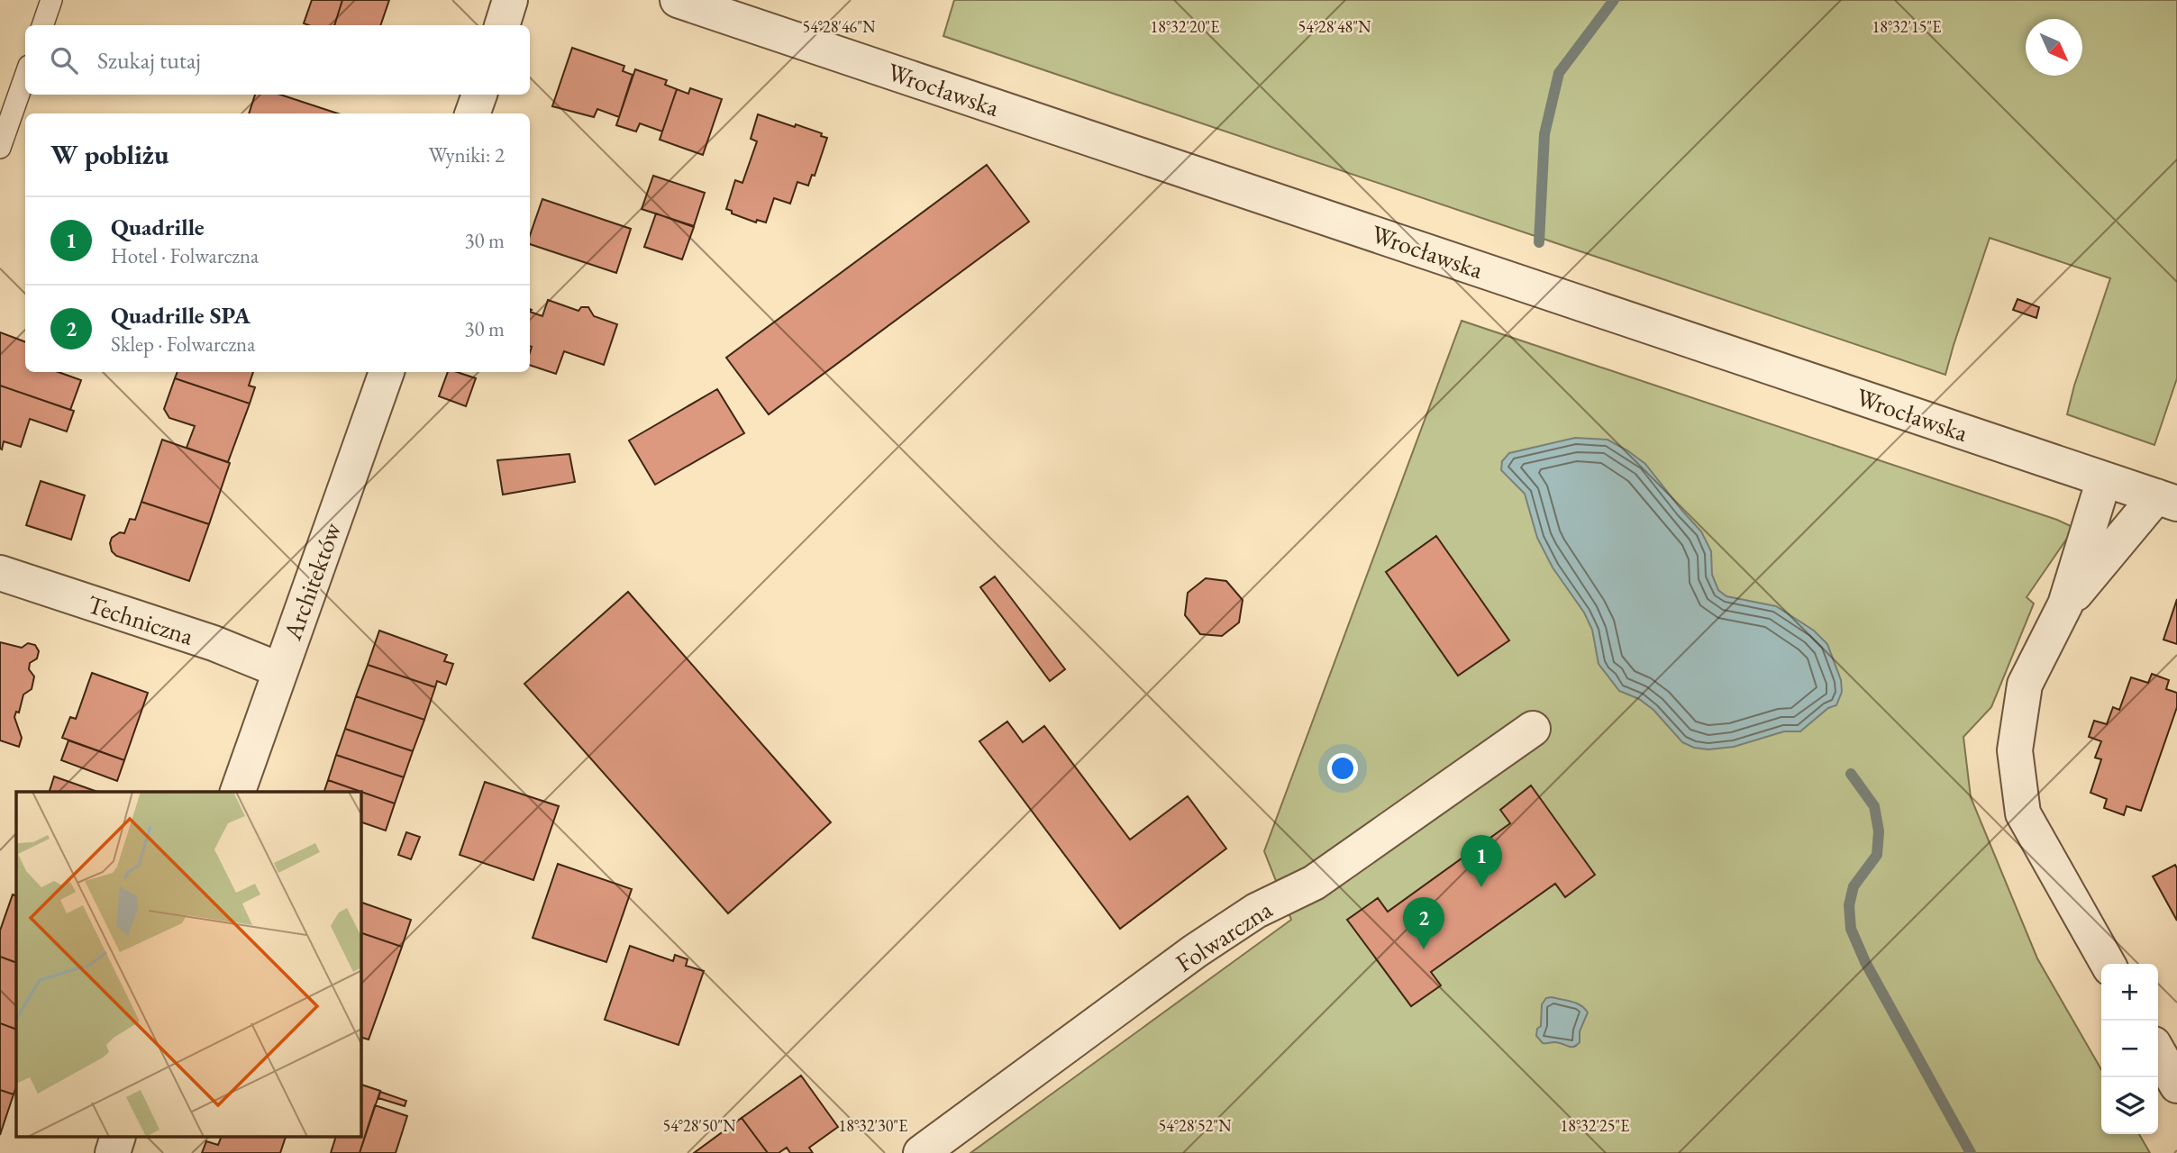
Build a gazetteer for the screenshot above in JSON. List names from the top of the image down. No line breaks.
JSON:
{"streets":{"street":["Wrocławska","Architektów","Techniczna","Folwarczna"]},"crossings":[["Architektów","Techniczna"]],"north":"bottom right","page":{"search":"Szukaj tutaj","heading":["W pobliżu","Wyniki: 2"],"list":[{"mark":"1","name":"Quadrille","note":"Hotel · Folwarczna","value":"30 m"},{"mark":"2","name":"Quadrille SPA","note":"Sklep · Folwarczna","value":"30 m"}],"pins":["1","2"],"map_buttons":["+","−"]},"coordinates":["54°28'46\"N","18°32'20\"E","54°28'48\"N","18°32'15\"E","54°28'50\"N","18°32'30\"E","54°28'52\"N","18°32'25\"E"]}
